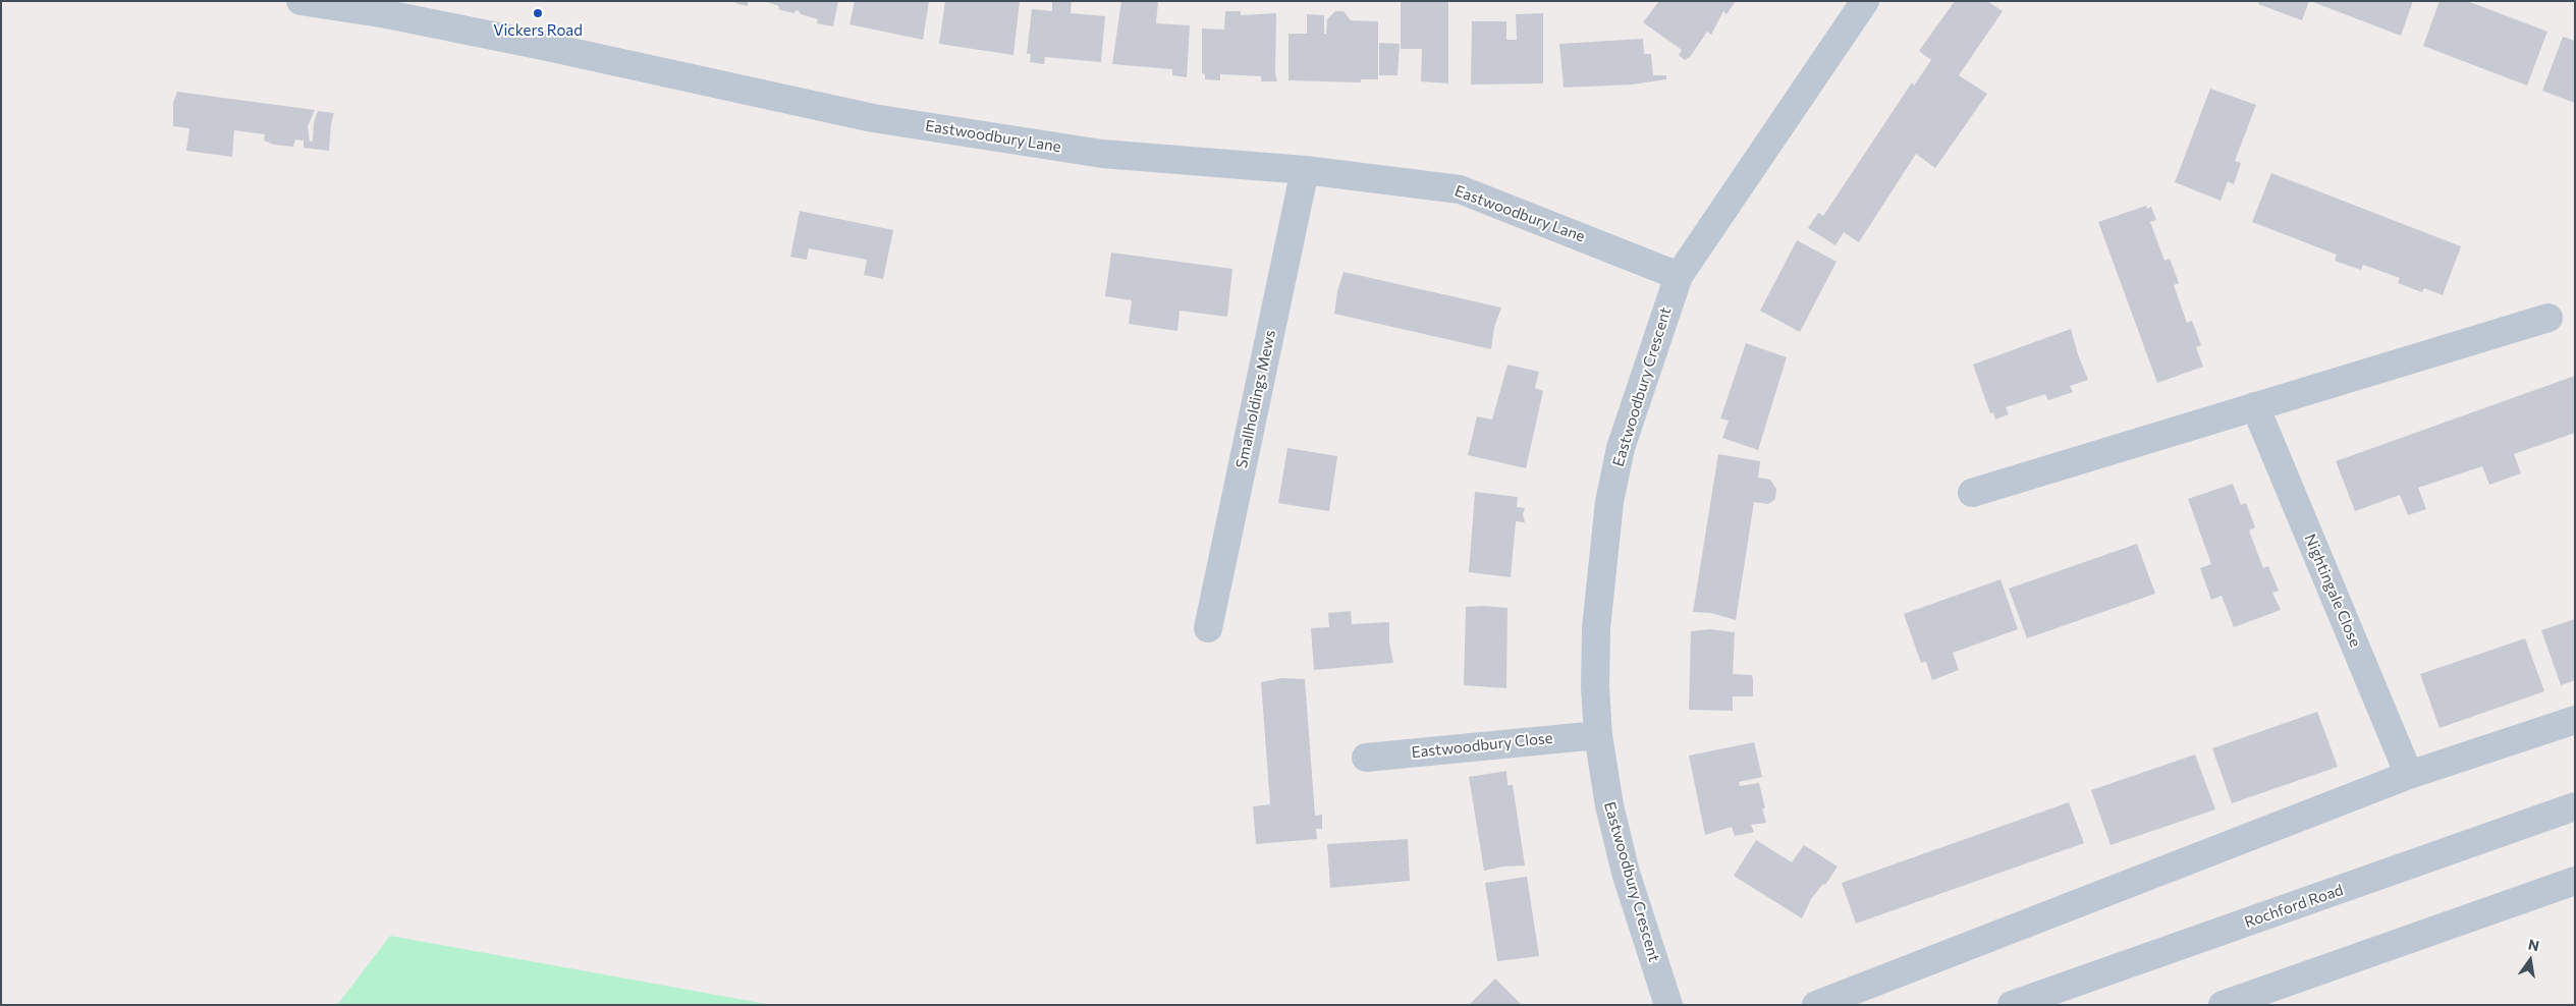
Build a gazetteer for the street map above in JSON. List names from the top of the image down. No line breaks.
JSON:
{"streets":{"street":["Eastwoodbury Lane","Eastwoodbury Crescent","Smallholdings Mews","Nightingale Close","Eastwoodbury Close","Rochford Road"]},"crossings":[["Eastwoodbury Lane","Eastwoodbury Crescent"],["Eastwoodbury Lane","Smallholdings Mews"],["Eastwoodbury Crescent","Eastwoodbury Close"]],"places":["Vickers Road"],"north":"top"}
